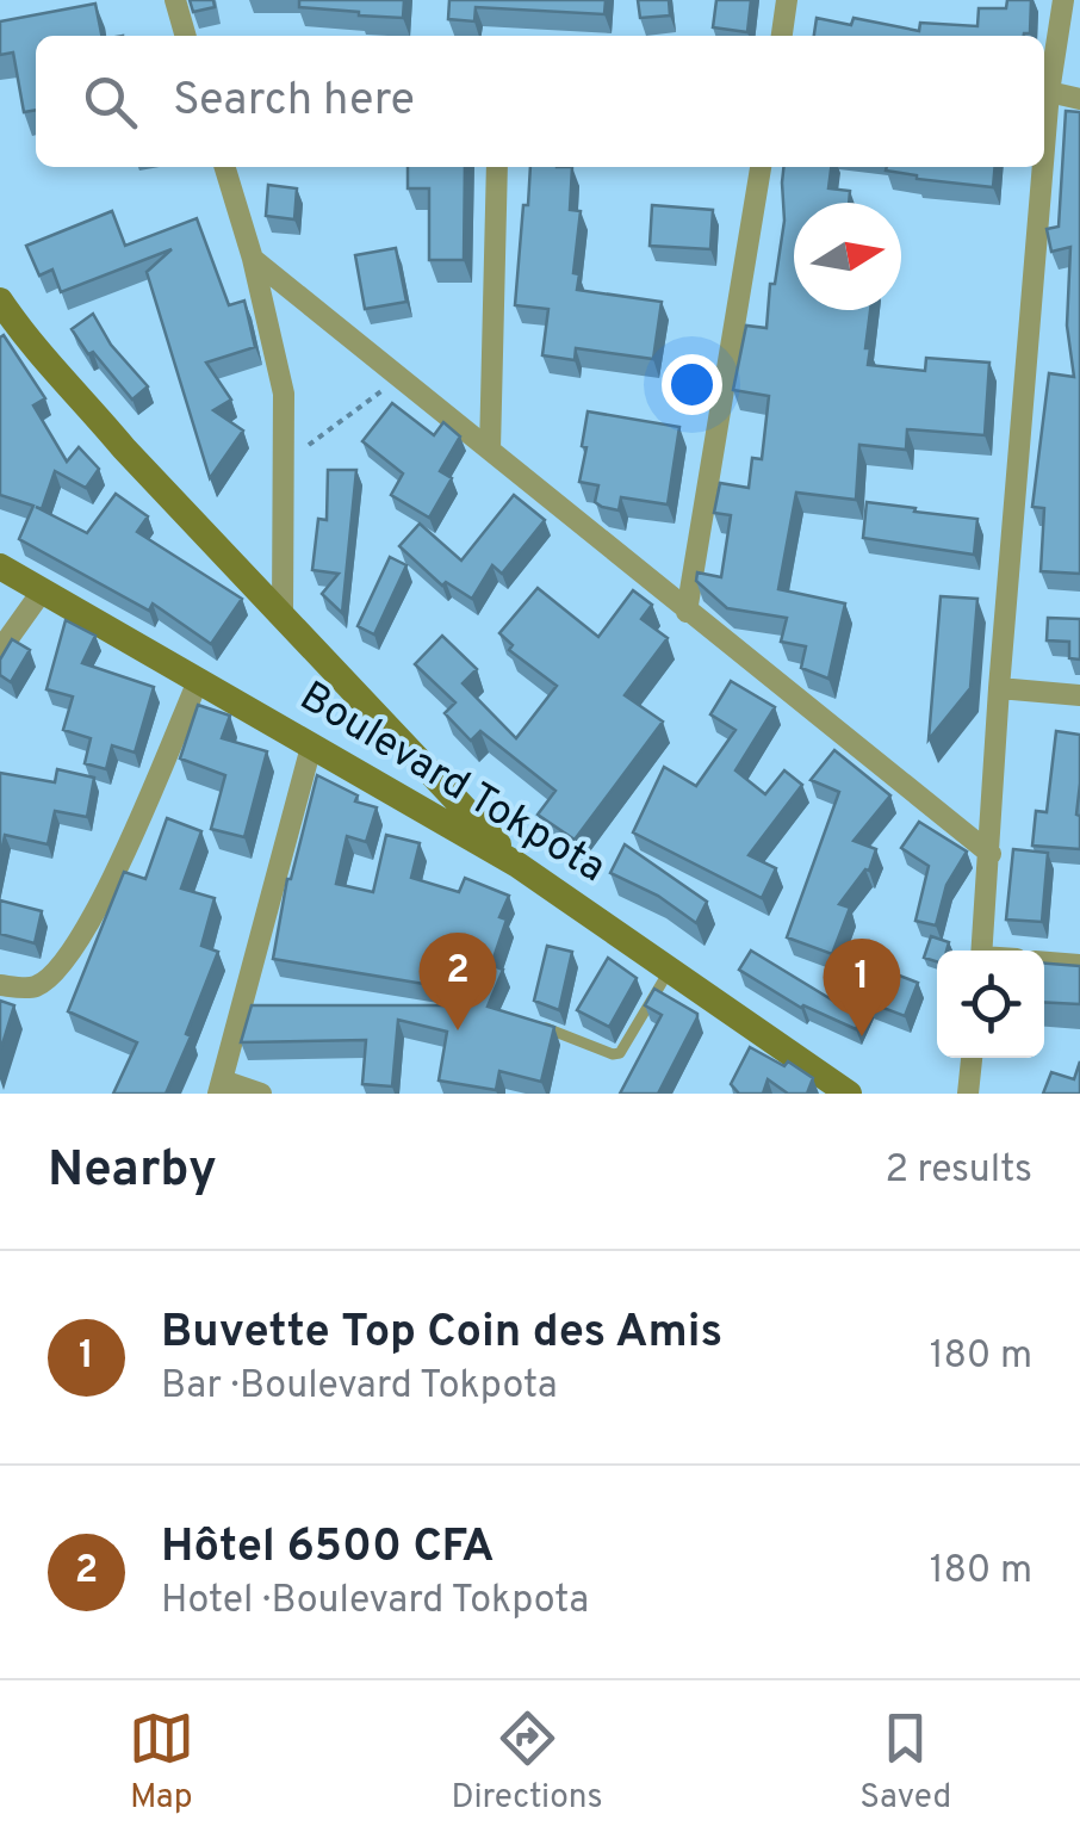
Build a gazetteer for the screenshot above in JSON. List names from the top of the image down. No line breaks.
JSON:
{"streets":{"street":["Boulevard Tokpota"]},"north":"right","page":{"search":"Search here","pins":["2","1"],"heading":["Nearby","2 results"],"list":[{"mark":"1","name":"Buvette Top Coin des Amis","note":"Bar · Boulevard Tokpota","value":"180 m"},{"mark":"2","name":"Hôtel 6500 CFA","note":"Hotel · Boulevard Tokpota","value":"180 m"}],"nav":["Map","Directions","Saved"]}}
